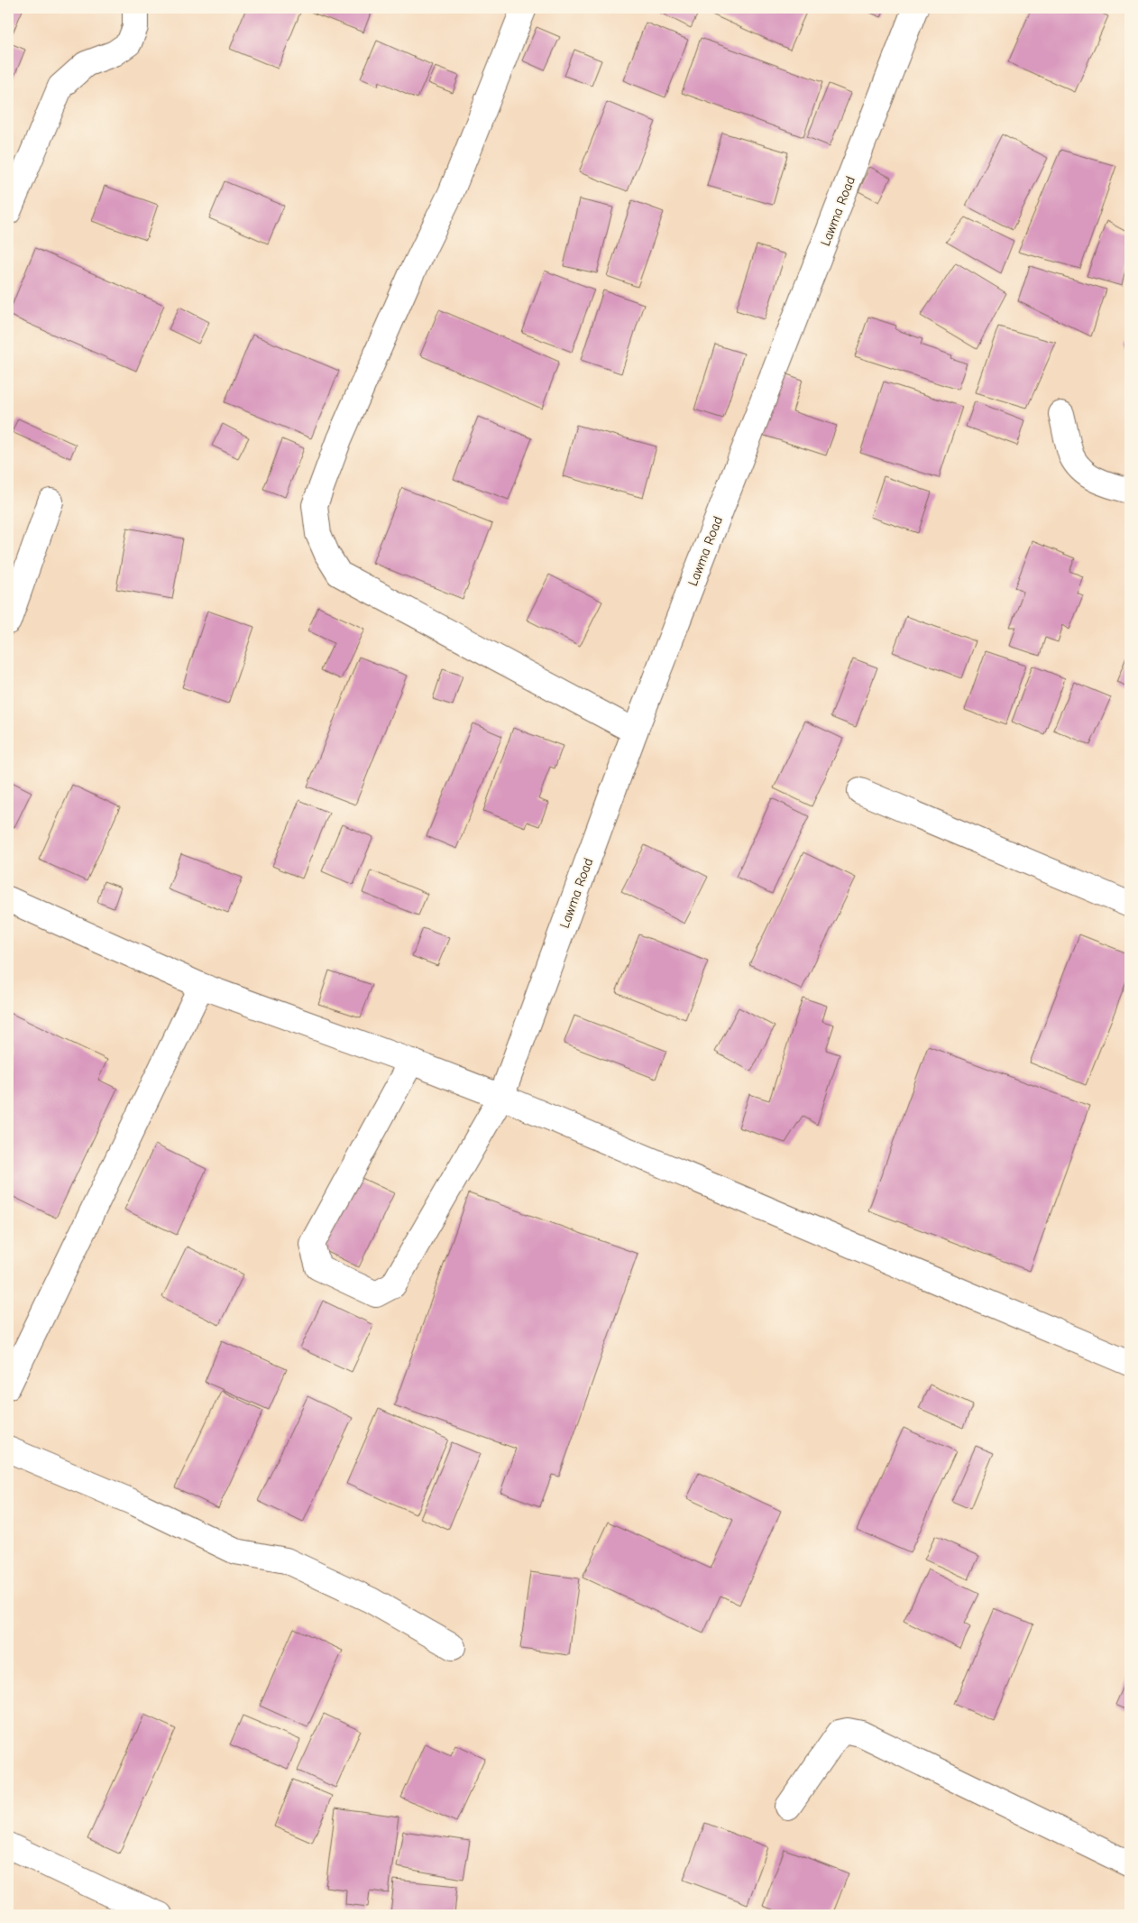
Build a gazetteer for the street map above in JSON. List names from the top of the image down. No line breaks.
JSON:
{"streets":{"street":["Lawma Road"]}}
